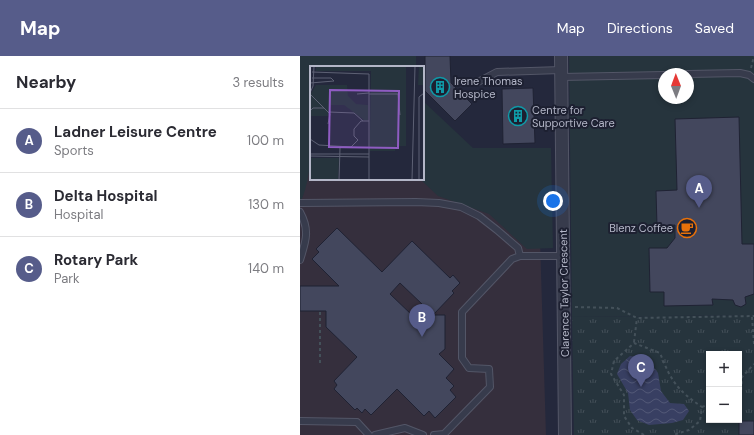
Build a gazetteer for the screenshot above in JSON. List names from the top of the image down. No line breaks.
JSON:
{"streets":{"street":["Clarence Taylor Crescent"]},"places":{"building":["Irene Thomas Hospice","Centre for Supportive Care"],"cafe":["Blenz Coffee"]},"north":"top","page":{"header":"Map","nav":["Map","Directions","Saved"],"heading":["Nearby","3 results"],"list":[{"mark":"A","name":"Ladner Leisure Centre","note":"Sports","value":"100 m"},{"mark":"B","name":"Delta Hospital","note":"Hospital","value":"130 m"},{"mark":"C","name":"Rotary Park","note":"Park","value":"140 m"}],"pins":["A","B","C"],"map_buttons":["+","−"]}}
